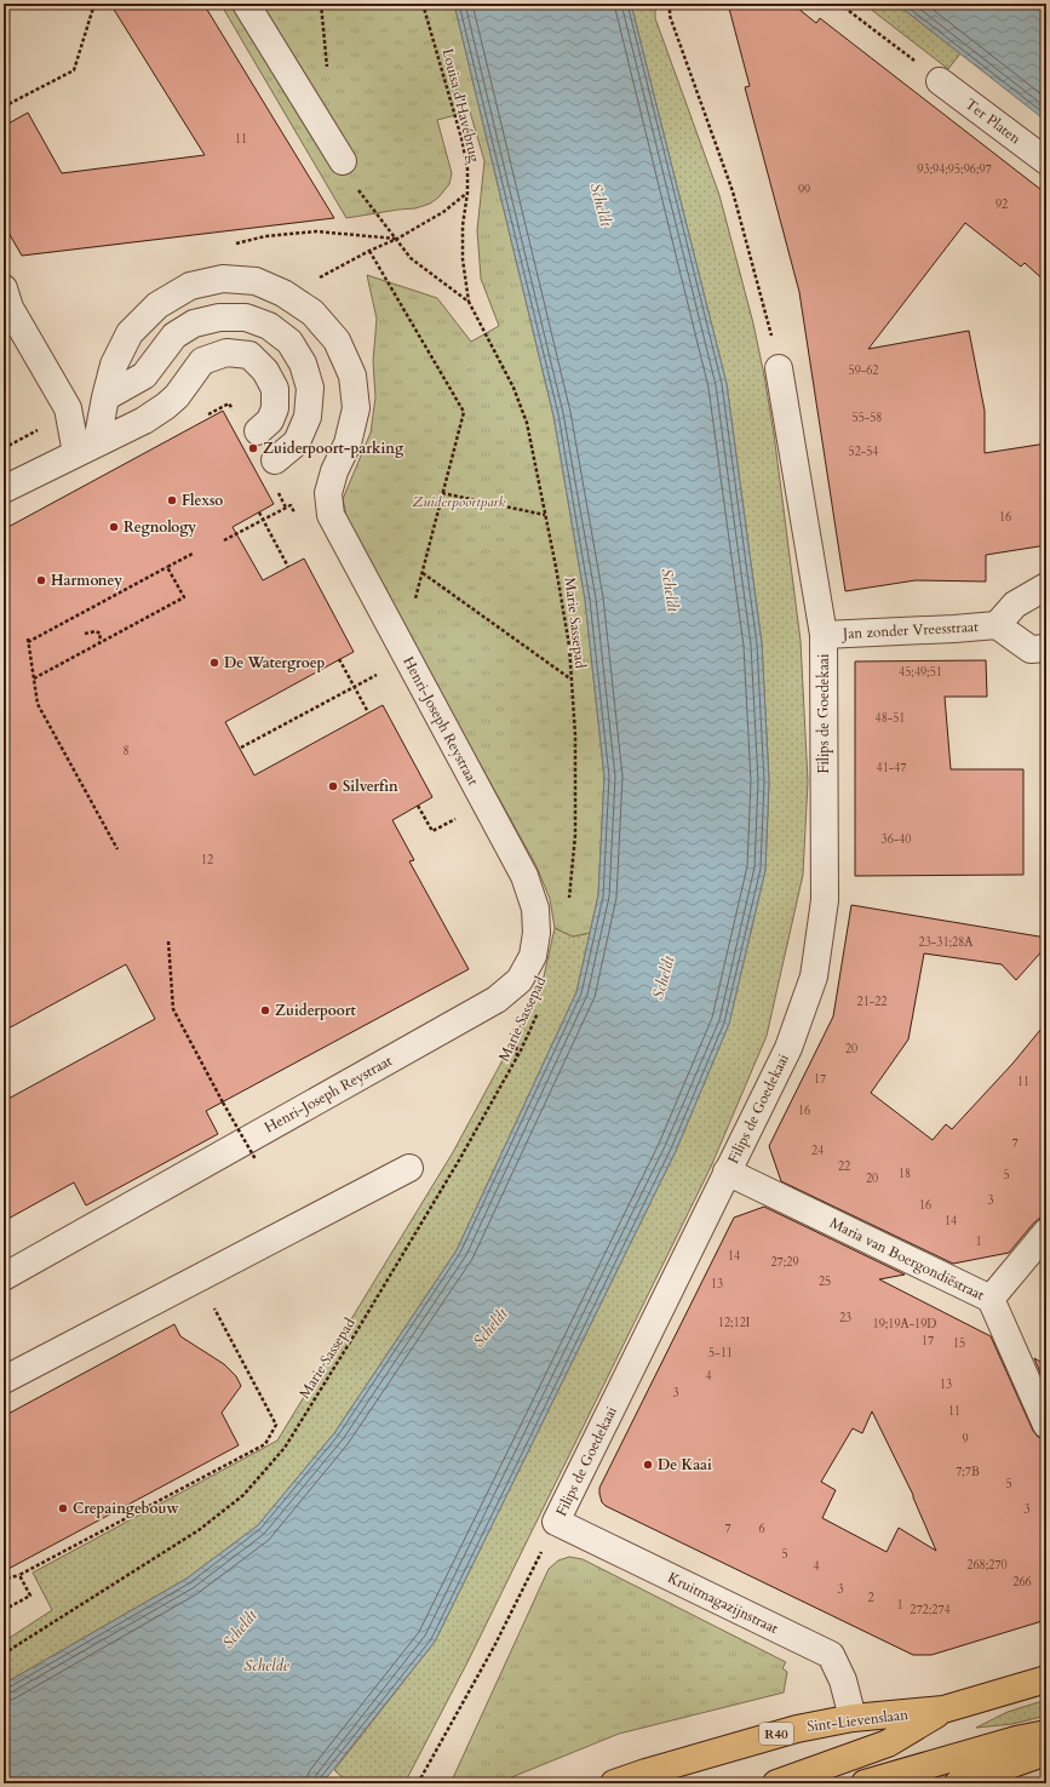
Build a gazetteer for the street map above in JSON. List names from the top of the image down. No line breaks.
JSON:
{"streets":{"main road":["Sint-Lievenslaan","R40"],"street":["Ter Platen","Jan zonder Vreesstraat","Filips de Goedekaai","Henri-Joseph Reystraat","Maria van Boergondiëstraat","Kruitmagazijnstraat"],"path":["Louisa d'Havébrug","Marie Sassepad"]},"crossings":[["Louisa d'Havébrug","Marie Sassepad"],["Jan zonder Vreesstraat","Filips de Goedekaai"],["Filips de Goedekaai","Maria van Boergondiëstraat"],["Filips de Goedekaai","Kruitmagazijnstraat"],["Kruitmagazijnstraat","Sint-Lievenslaan"],["Sint-Lievenslaan","R40"]],"water":["Scheldt","Schelde"],"parks":["Zuiderpoortpark"],"places":["Zuiderpoort-parking","Flexso","Regnology","Harmoney","De Watergroep","Silverfin","Zuiderpoort","De Kaai","Crepaingebouw"],"house_numbers":["11","93;94;95;96;97","99","92","59-62","55-58","52-54","16","45;49;51","48-51","8","41-47","36-40","12","23-31;28A","21-22","20","17","11","16","7","24","22","18","5","20","3","16","14","1","14","27;29","25","13","23","12;12I","19;19A-19D","17","15","5-11","4","13","3","11","9","7;7B","5","3","7","6","5","268;270","4","266","3","2","1","272;274"]}
